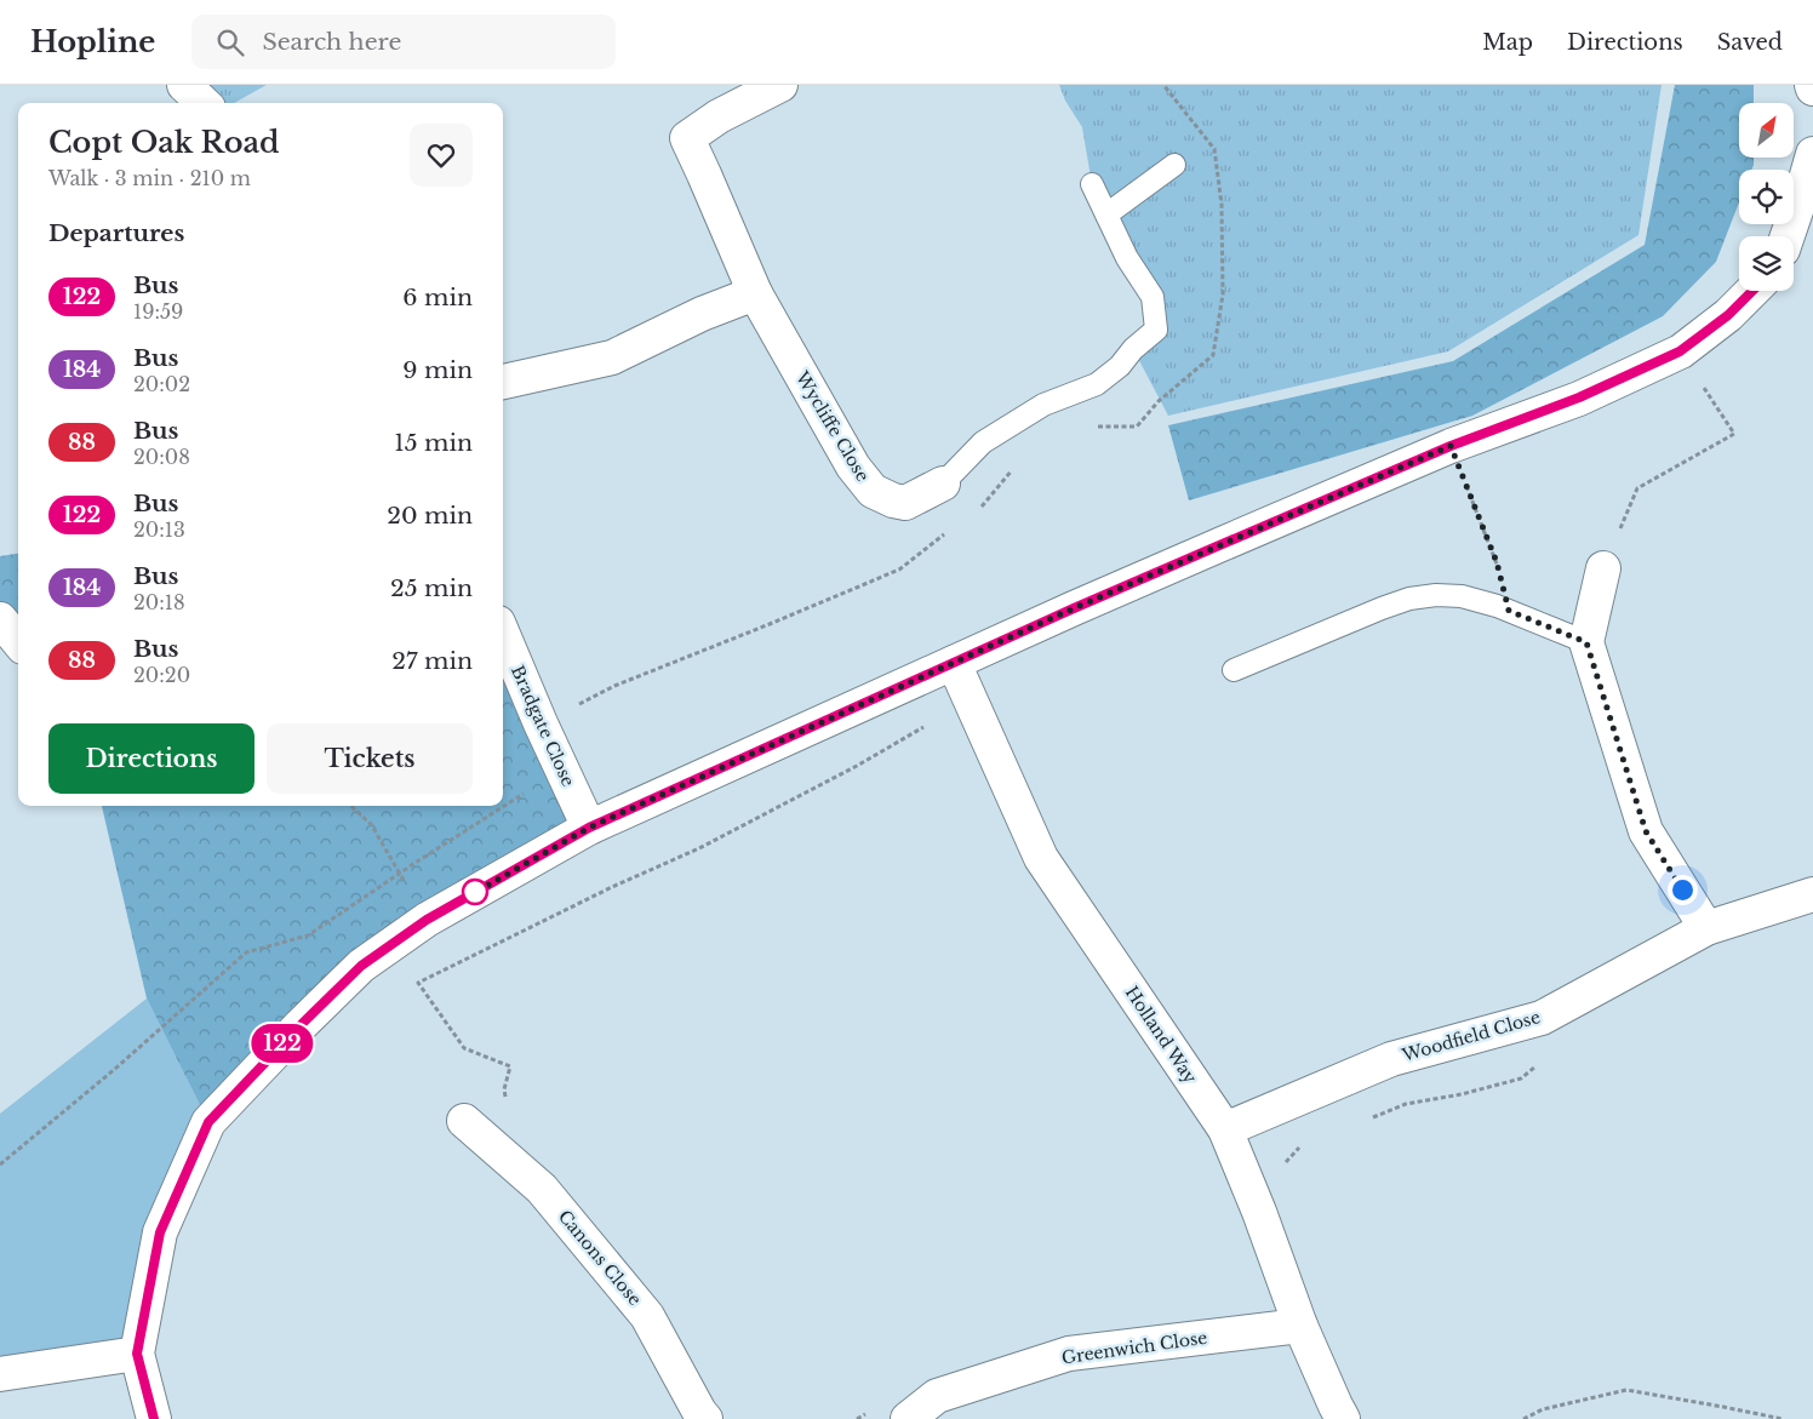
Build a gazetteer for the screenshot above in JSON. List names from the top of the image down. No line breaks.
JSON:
{"streets":{"street":["Wycliffe Close","Bradgate Close","Holland Way","Woodfield Close","Canons Close","Greenwich Close"]},"crossings":[["Holland Way","Woodfield Close"],["Holland Way","Greenwich Close"]],"lines":["bus line 122"],"north":"top right","page":{"header":"Hopline","search":"Search here","nav":["Map","Directions","Saved"],"on_map":"122","heading":[["Copt Oak Road","Walk · 3 min · 210 m"],"Departures"],"list":[{"mark":"122","name":"Bus","note":"19:59","value":"6 min"},{"mark":"184","name":"Bus","note":"20:02","value":"9 min"},{"mark":"88","name":"Bus","note":"20:08","value":"15 min"},{"mark":"122","name":"Bus","note":"20:13","value":"20 min"},{"mark":"184","name":"Bus","note":"20:18","value":"25 min"},{"mark":"88","name":"Bus","note":"20:20","value":"27 min"}],"buttons":["Directions","Tickets"]}}
